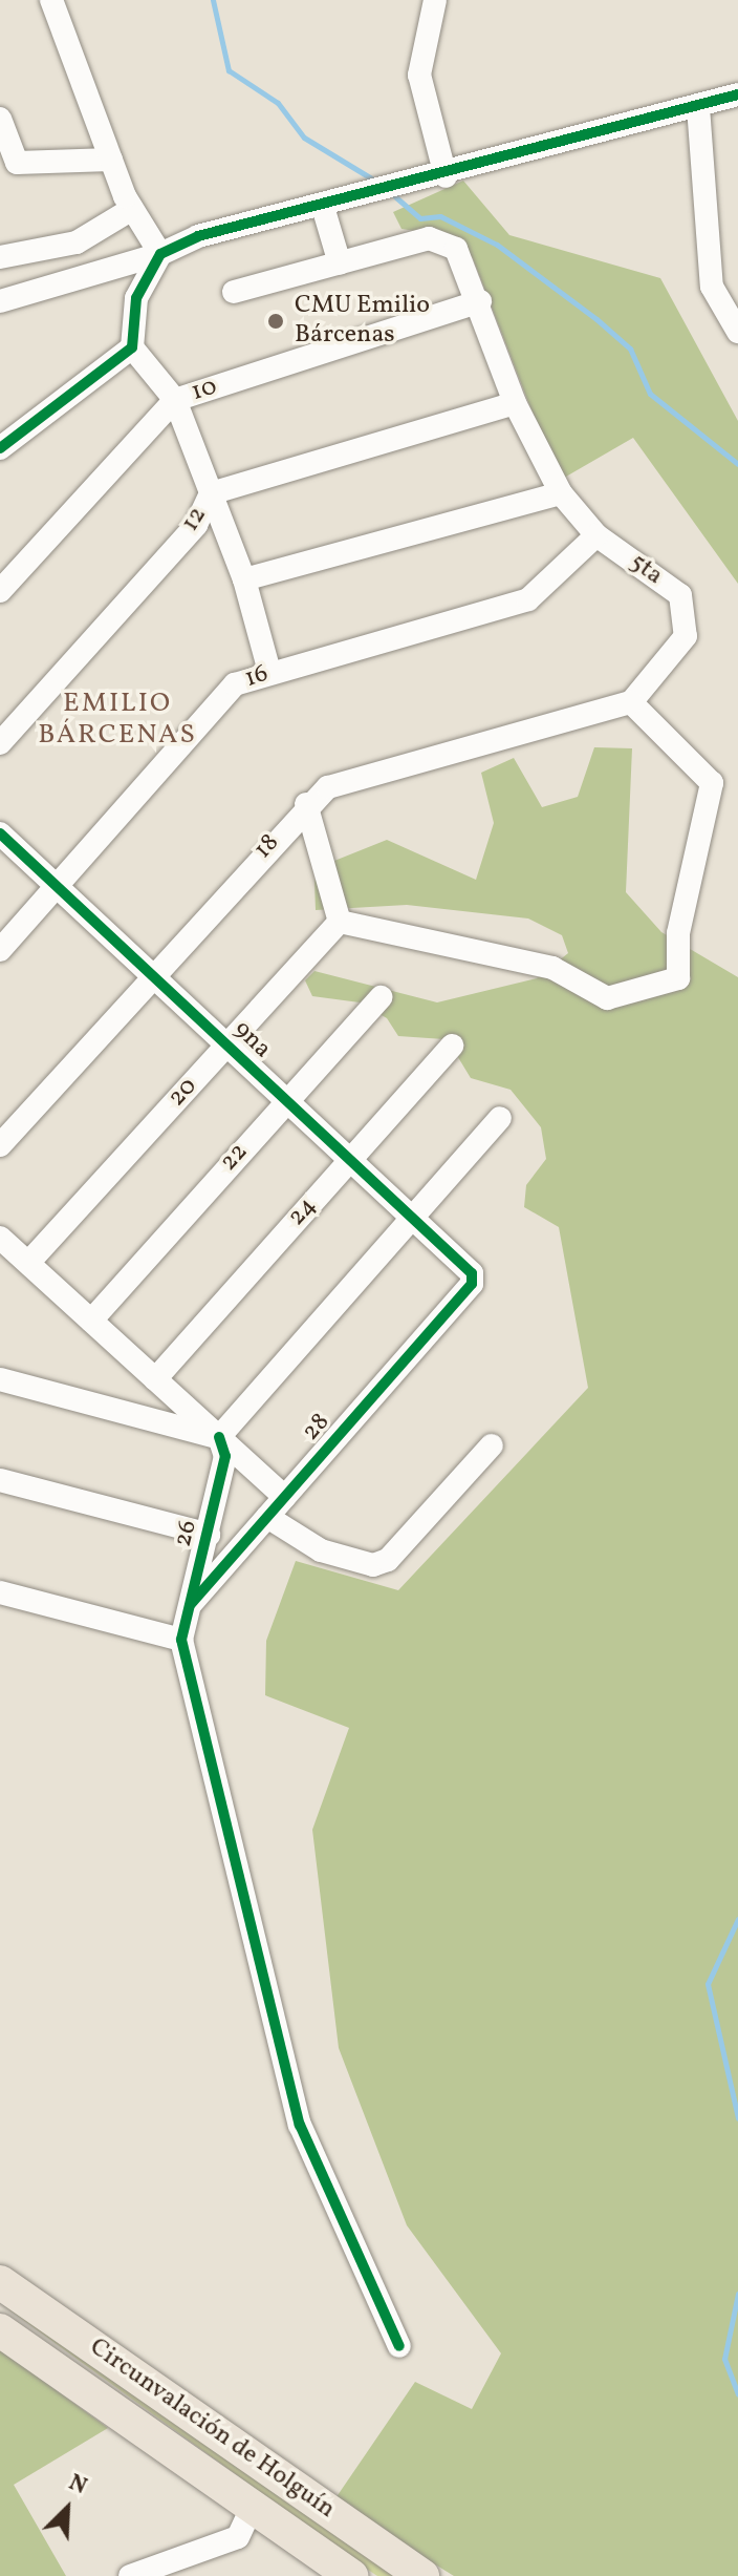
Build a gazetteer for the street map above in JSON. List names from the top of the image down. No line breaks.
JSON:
{"streets":{"highway":["Circunvalación de Holguín"],"street":["10","12","5ta","16","18","9na","20","22","24","28","26"]},"crossings":[["10","5ta"],["12","5ta"],["5ta","16"],["5ta","18"],["16","9na"],["18","9na"],["9na","20"],["9na","22"],["9na","24"],["9na","28"],["28","26"]],"districts":["EMILIO BÁRCENAS"],"places":["CMU Emilio Bárcenas"],"north":"top right"}
